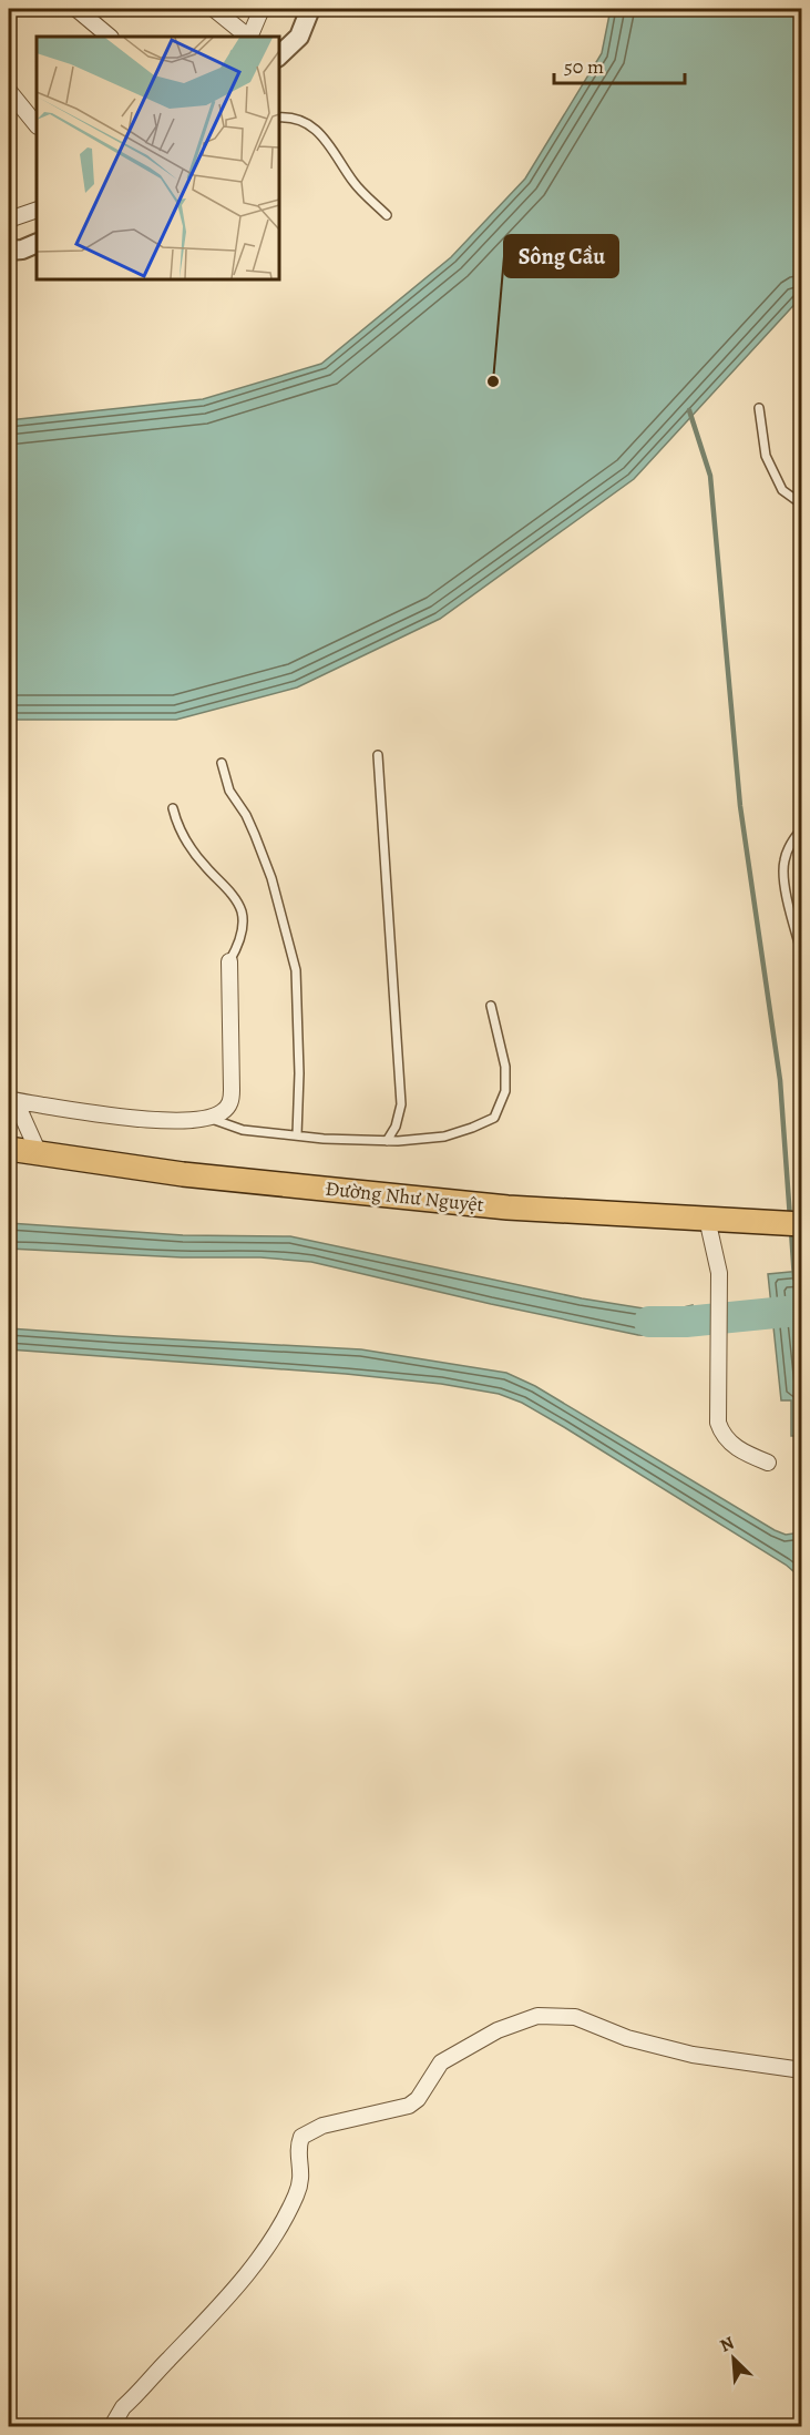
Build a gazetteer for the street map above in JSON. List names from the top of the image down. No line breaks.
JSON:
{"streets":{"main road":["Đường Như Nguyệt"]},"places":["Sông Cầu"],"scale_bar":"50 m","north":"top left"}
